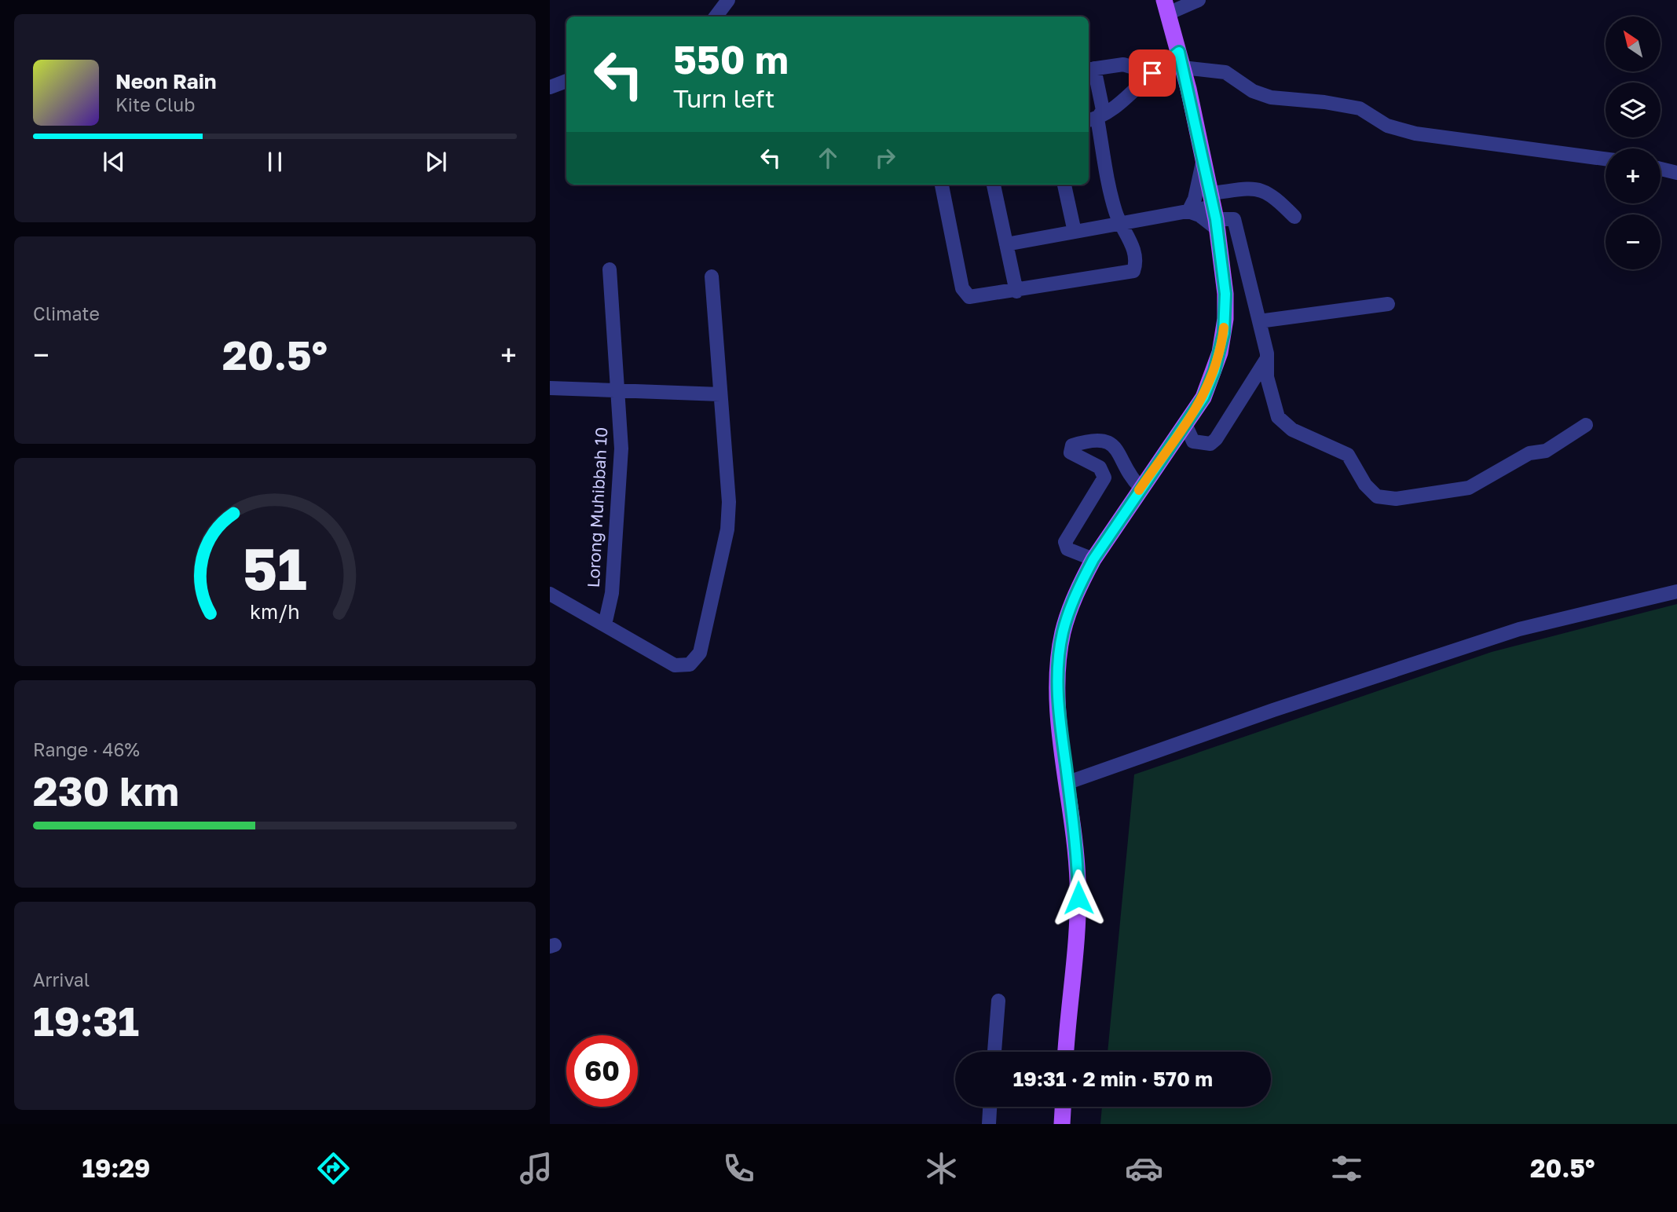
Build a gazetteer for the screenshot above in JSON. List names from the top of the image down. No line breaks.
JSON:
{"streets":{"street":["Lorong Muhibbah 10"]},"north":"top left","page":{"map_buttons":["+","−"],"turn":["550 m","Turn left"],"song":["Neon Rain","Kite Club"],"tile":["Climate",["Range · 46%","230 km"],["Arrival","19:31"]],"heat":["−","20.5°","+"],"limit":"60","trip":"19:31 · 2 min · 570 m","tabs":["19:29","20.5°"],"gauge":["51","km/h"]}}
